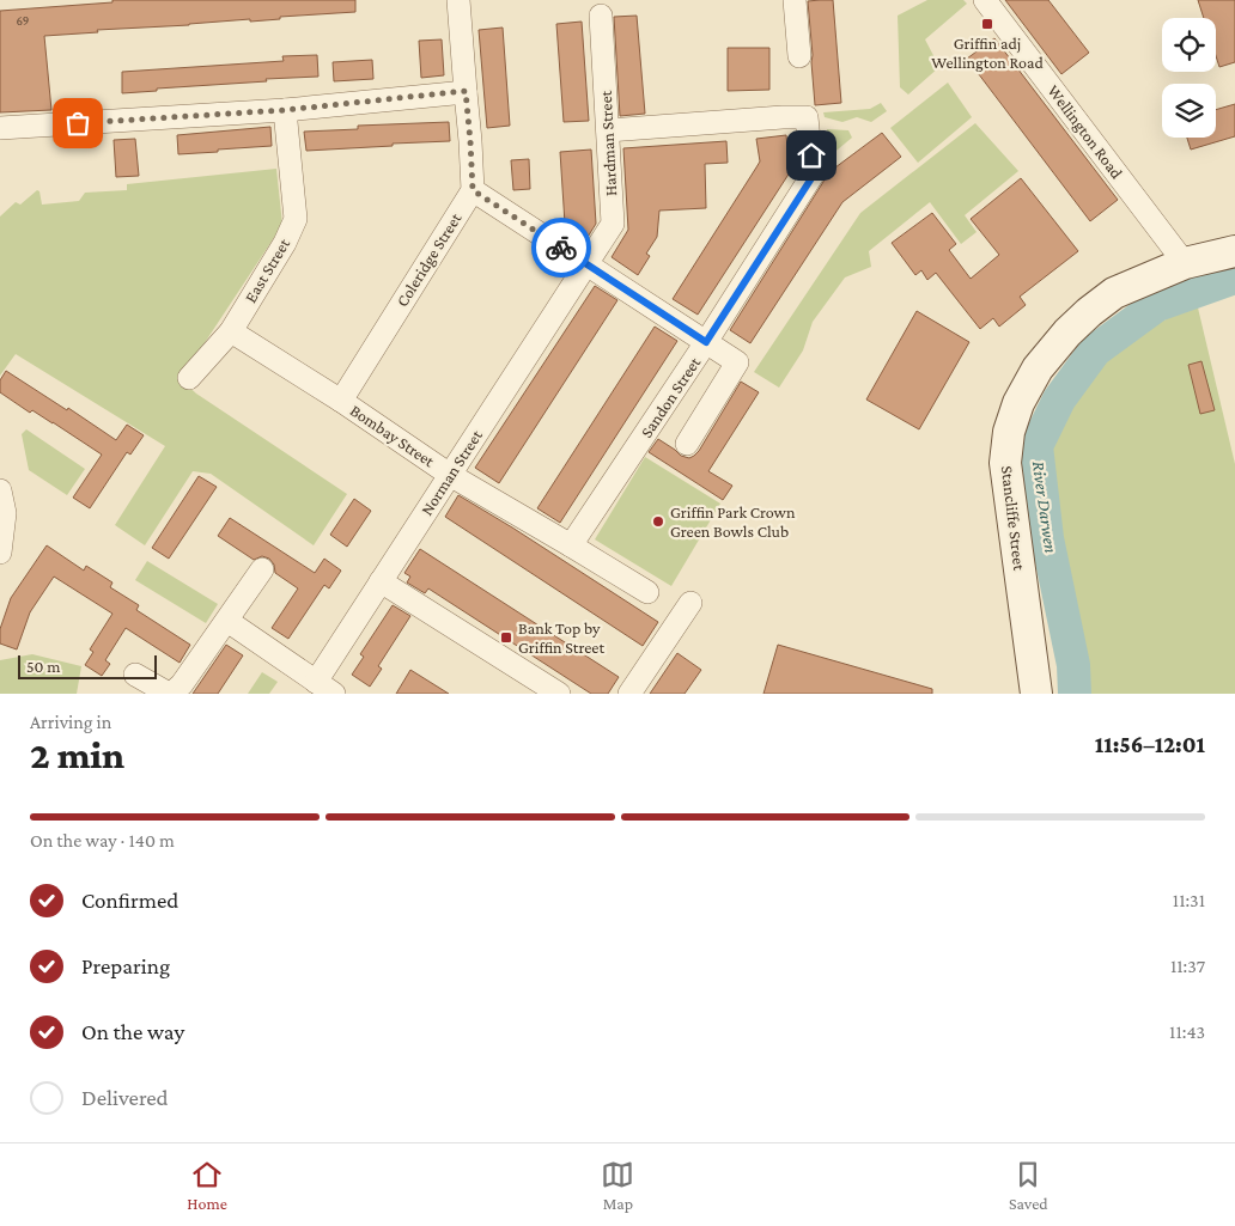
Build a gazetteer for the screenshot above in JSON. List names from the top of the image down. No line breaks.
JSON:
{"streets":{"main road":["Stancliffe Street"],"street":["Wellington Road","Hardman Street","Coleridge Street","East Street","Sandon Street","Bombay Street","Norman Street"]},"crossings":[["Wellington Road","Stancliffe Street"],["Hardman Street","Sandon Street"],["Hardman Street","Norman Street"],["Coleridge Street","Bombay Street"],["East Street","Bombay Street"],["Sandon Street","Bombay Street"],["Bombay Street","Norman Street"]],"water":["River Darwen"],"places":{"transit":["Griffin adj Wellington Road","Bank Top by Griffin Street"],"other":["Griffin Park Crown Green Bowls Club"]},"house_numbers":["69"],"scale_bar":"50 m","page":{"scale":"50 m","heading":["2 min","Arriving in","11:56–12:01"],"bar":"On the way · 140 m","list":[["Confirmed","11:31"],["Preparing","11:37"],["On the way","11:43"],"Delivered"],"tabs":["Home","Map","Saved"]}}
